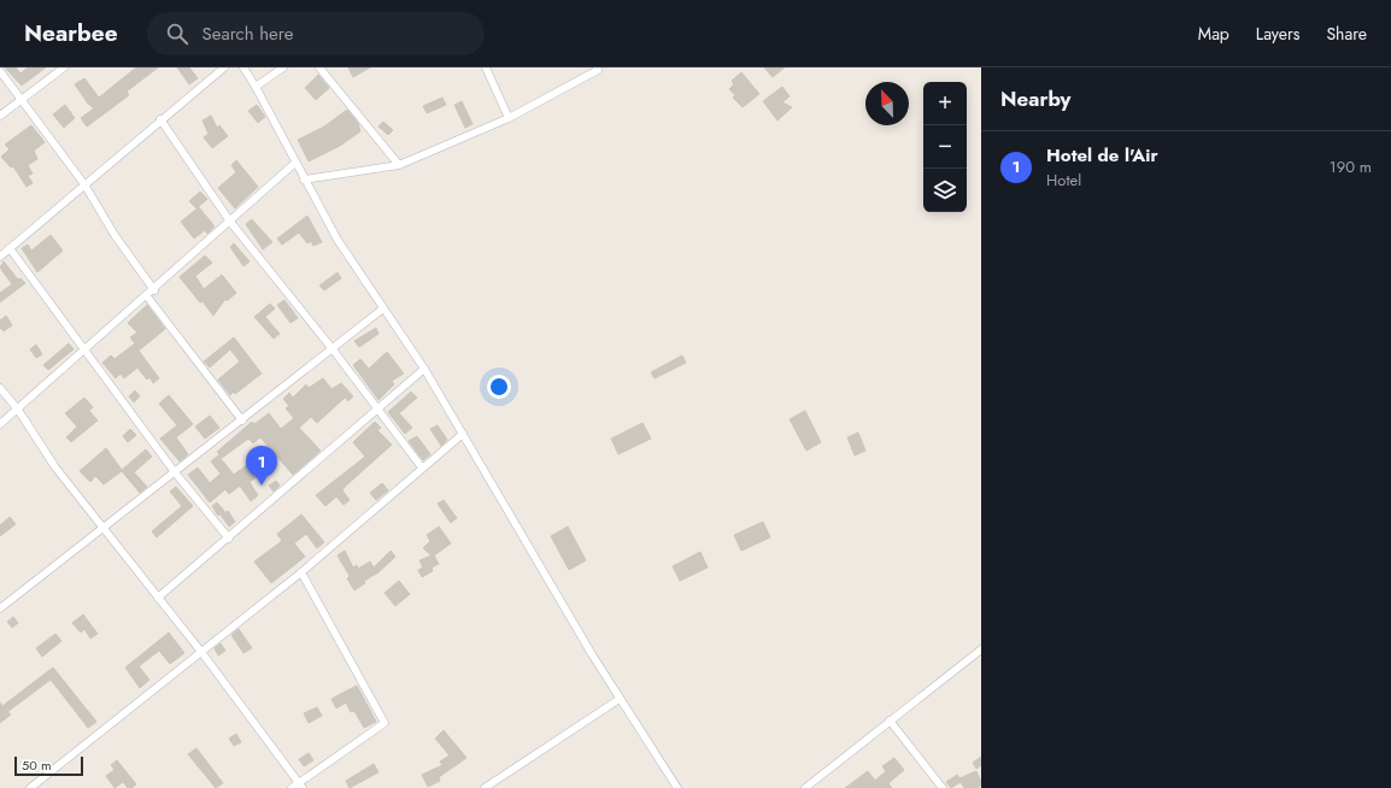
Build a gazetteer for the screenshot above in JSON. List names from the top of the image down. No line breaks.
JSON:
{"scale_bar":"50 m","north":"top left","page":{"header":"Nearbee","search":"Search here","nav":["Map","Layers","Share"],"heading":"Nearby","map_buttons":["+","−"],"list":[{"mark":"1","name":"Hotel de l'Air","note":"Hotel","value":"190 m"}],"pins":"1","scale":"50 m"}}
